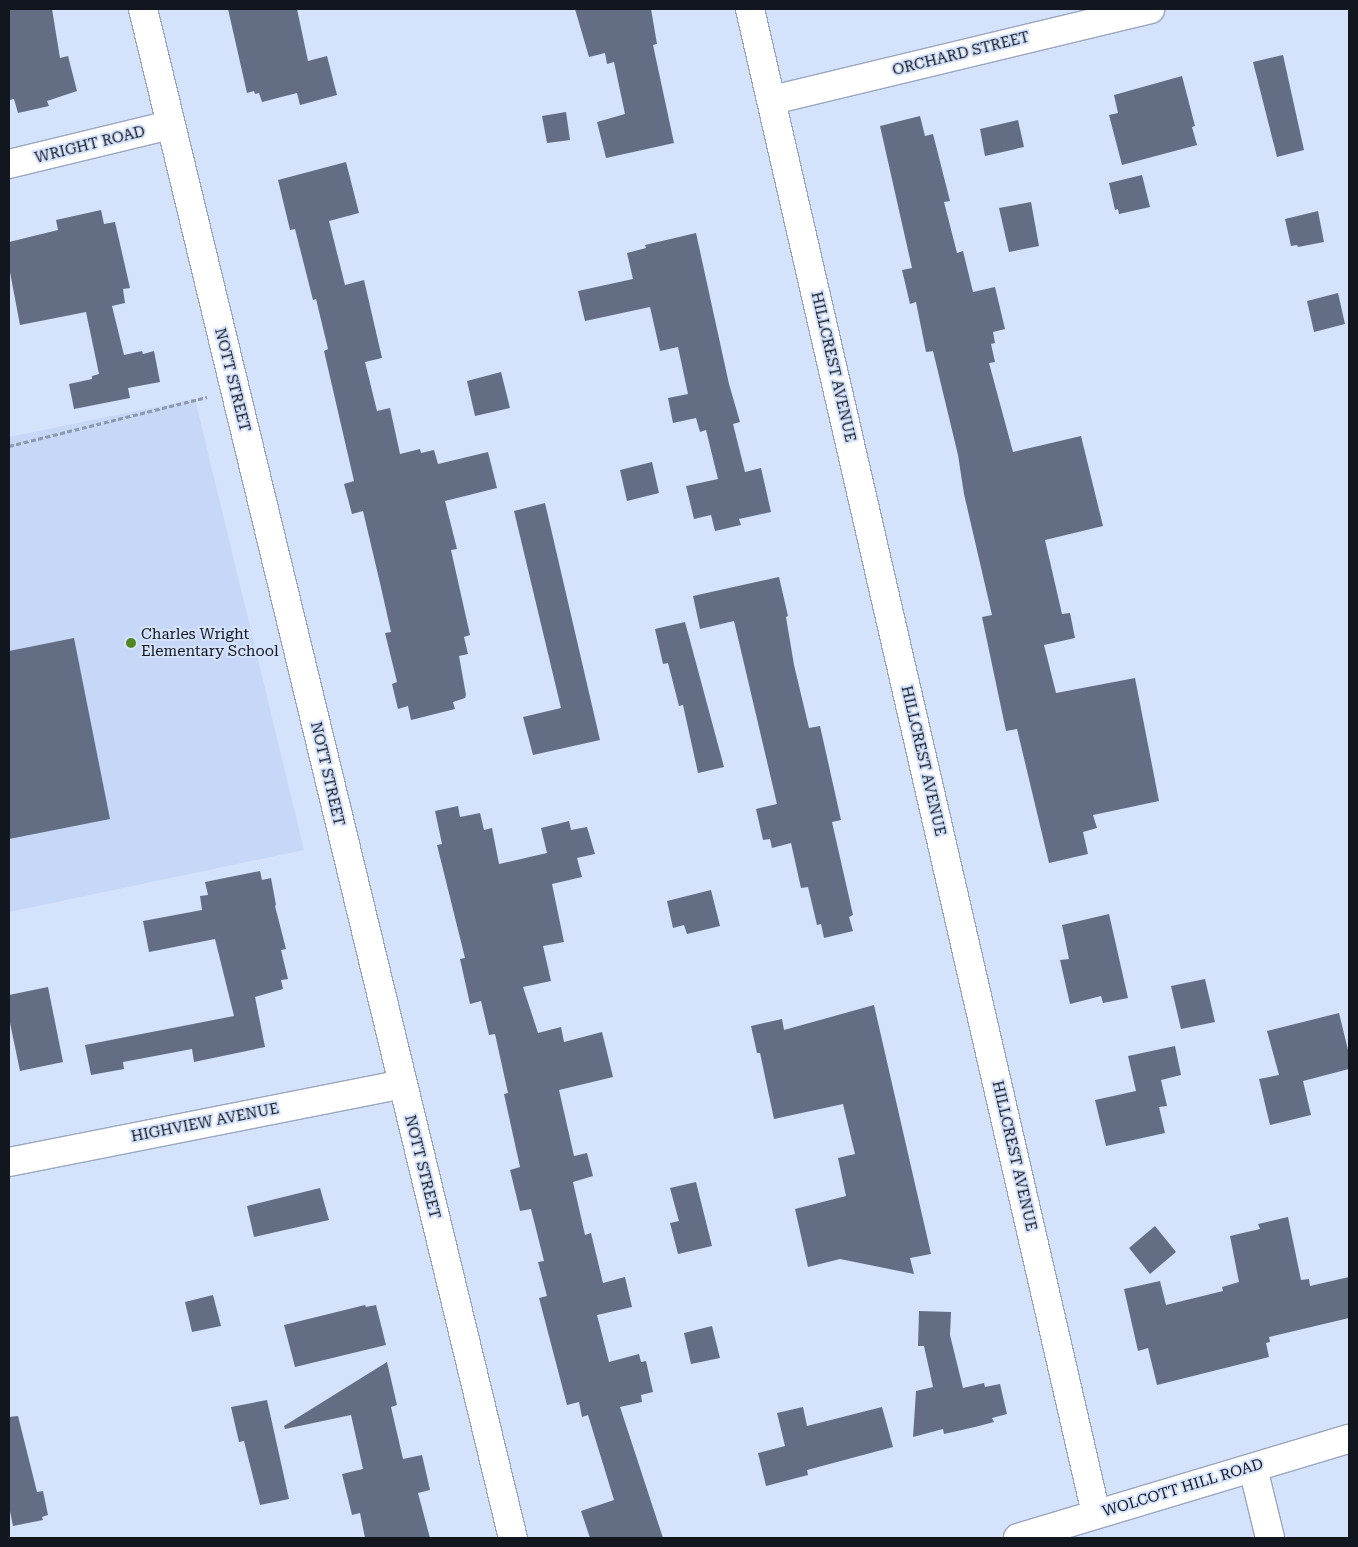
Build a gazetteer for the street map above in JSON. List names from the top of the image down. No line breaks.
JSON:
{"streets":{"street":["ORCHARD STREET","WRIGHT ROAD","HILLCREST AVENUE","NOTT STREET","HIGHVIEW AVENUE","WOLCOTT HILL ROAD"]},"crossings":[["ORCHARD STREET","HILLCREST AVENUE"],["WRIGHT ROAD","NOTT STREET"],["HILLCREST AVENUE","WOLCOTT HILL ROAD"],["NOTT STREET","HIGHVIEW AVENUE"]],"places":["Charles Wright Elementary School"]}
